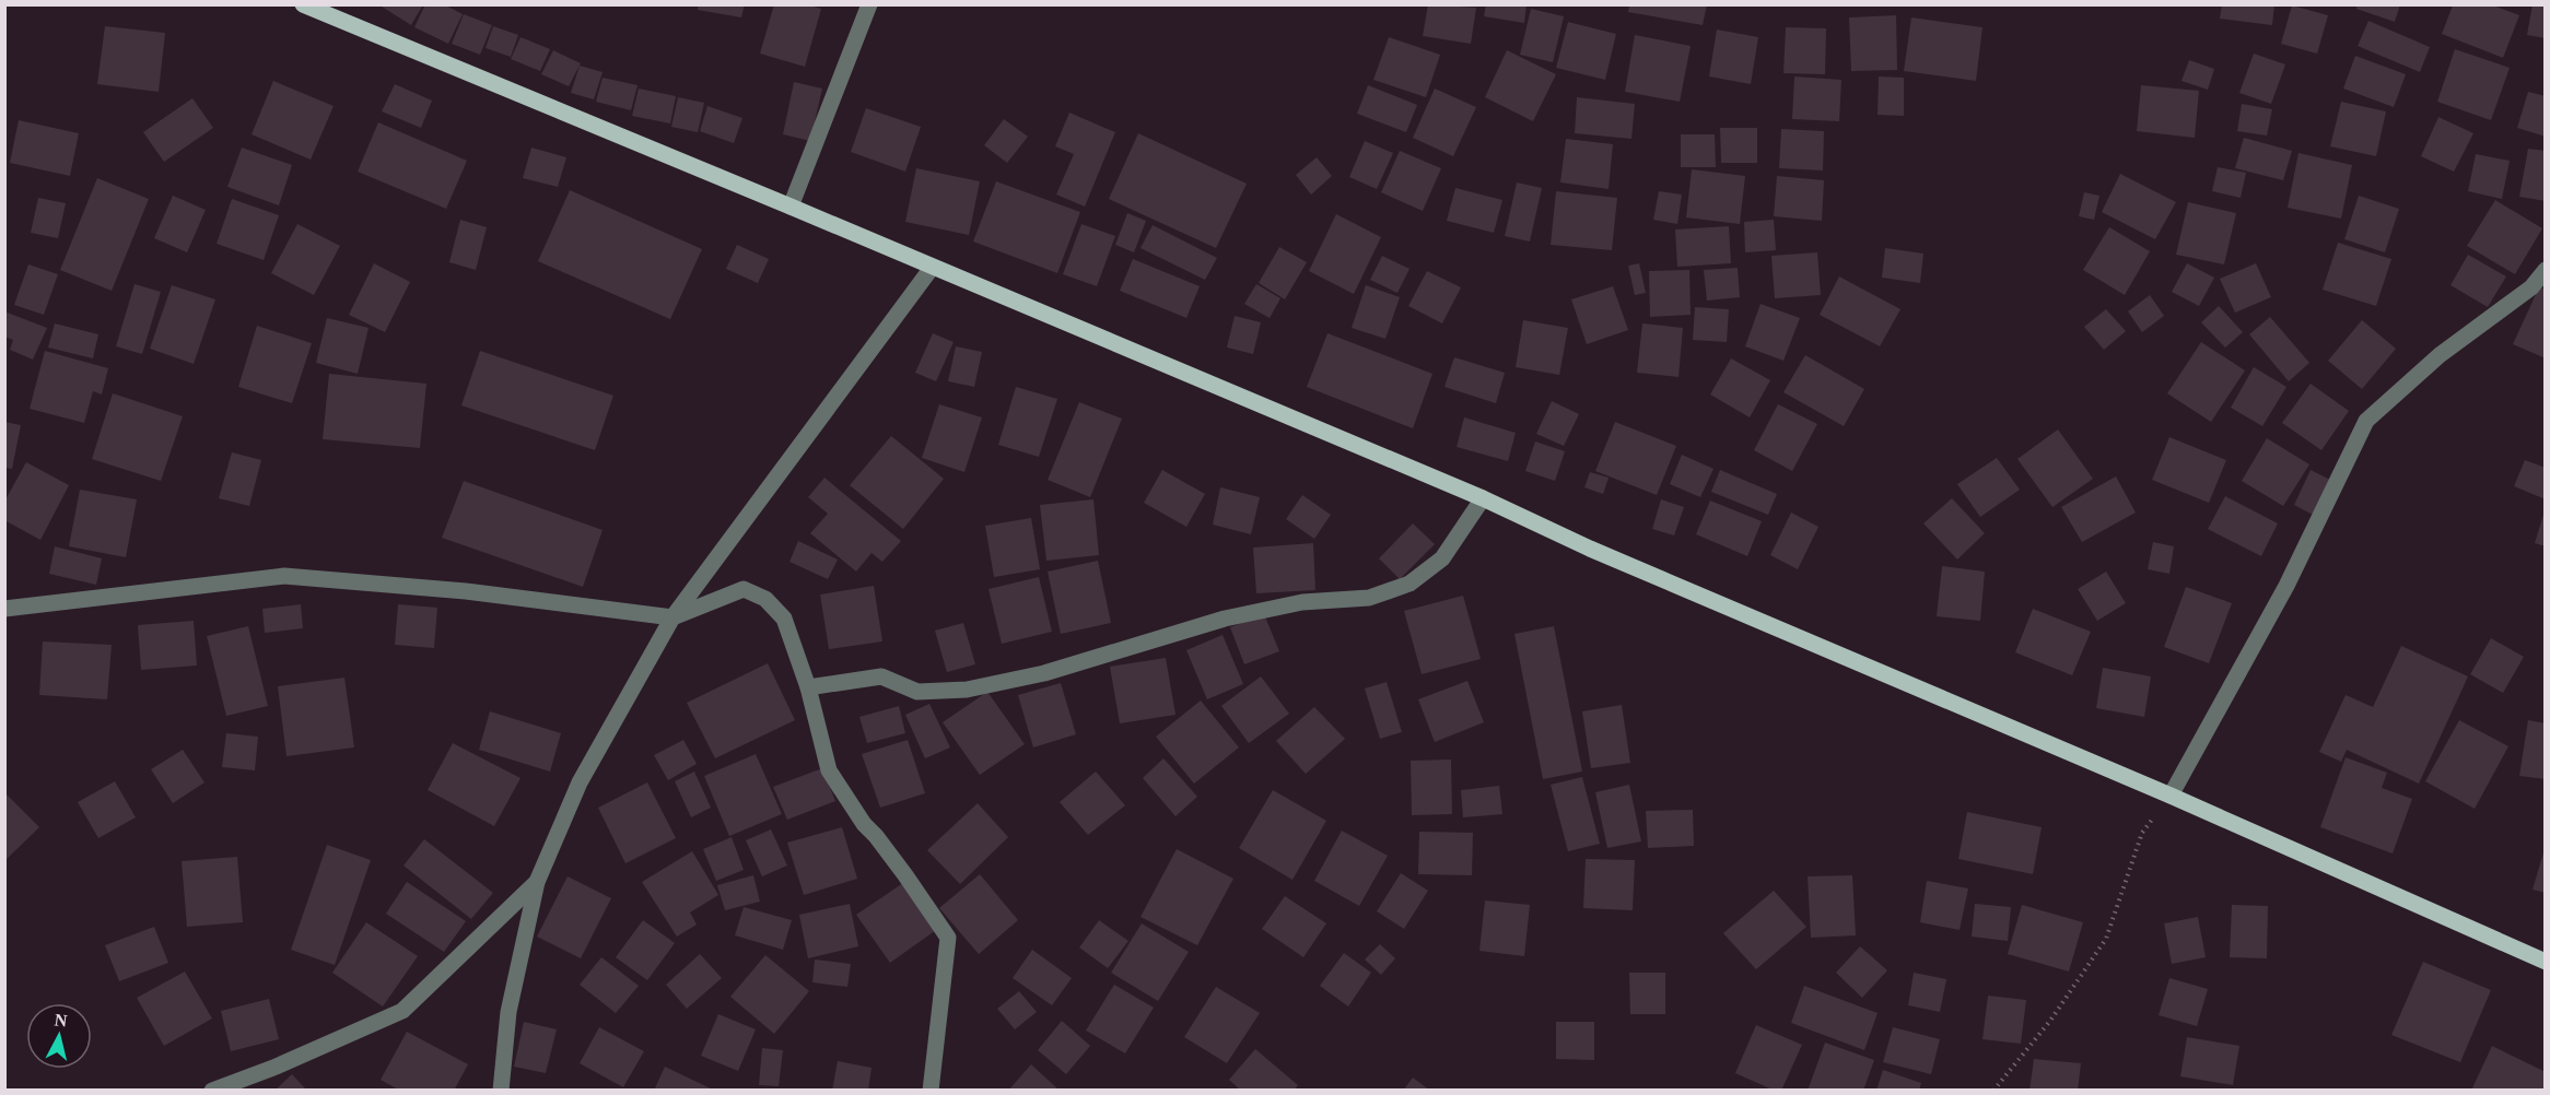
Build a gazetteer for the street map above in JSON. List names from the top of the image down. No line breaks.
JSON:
{"north":"top"}
